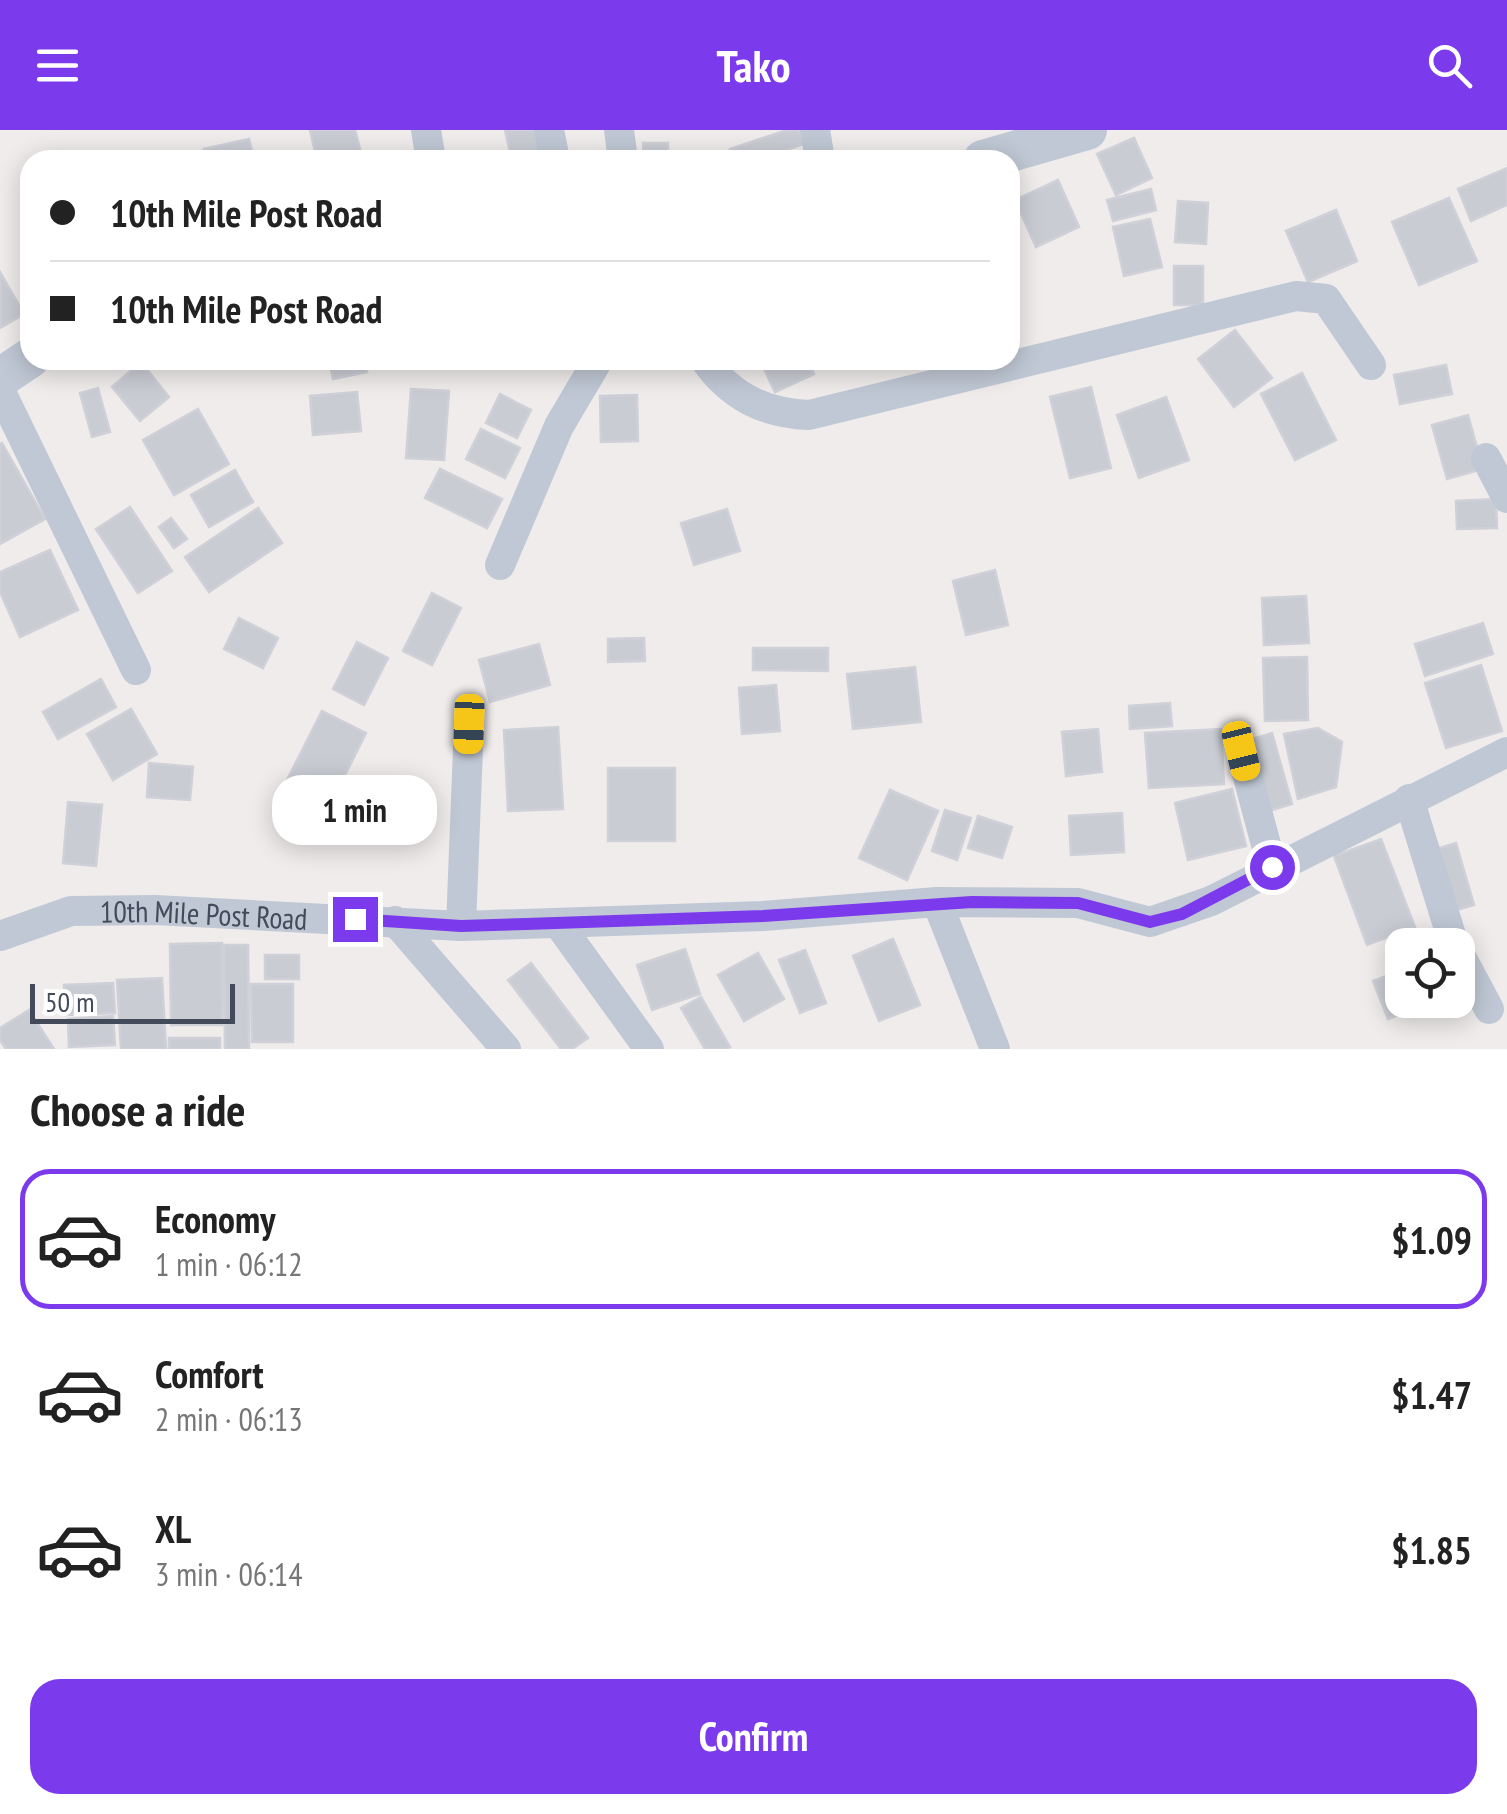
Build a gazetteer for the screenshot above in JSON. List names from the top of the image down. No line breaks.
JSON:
{"streets":{"street":["10th Mile Post Road"]},"scale_bar":"50 m","page":{"header":"Tako","banner":["10th Mile Post Road","10th Mile Post Road"],"bubble":"1 min","scale":"50 m","heading":"Choose a ride","list":[{"name":"Economy","note":"1 min · 06:12","value":"$1.09"},{"name":"Comfort","note":"2 min · 06:13","value":"$1.47"},{"name":"XL","note":"3 min · 06:14","value":"$1.85"}],"buttons":"Confirm"}}
